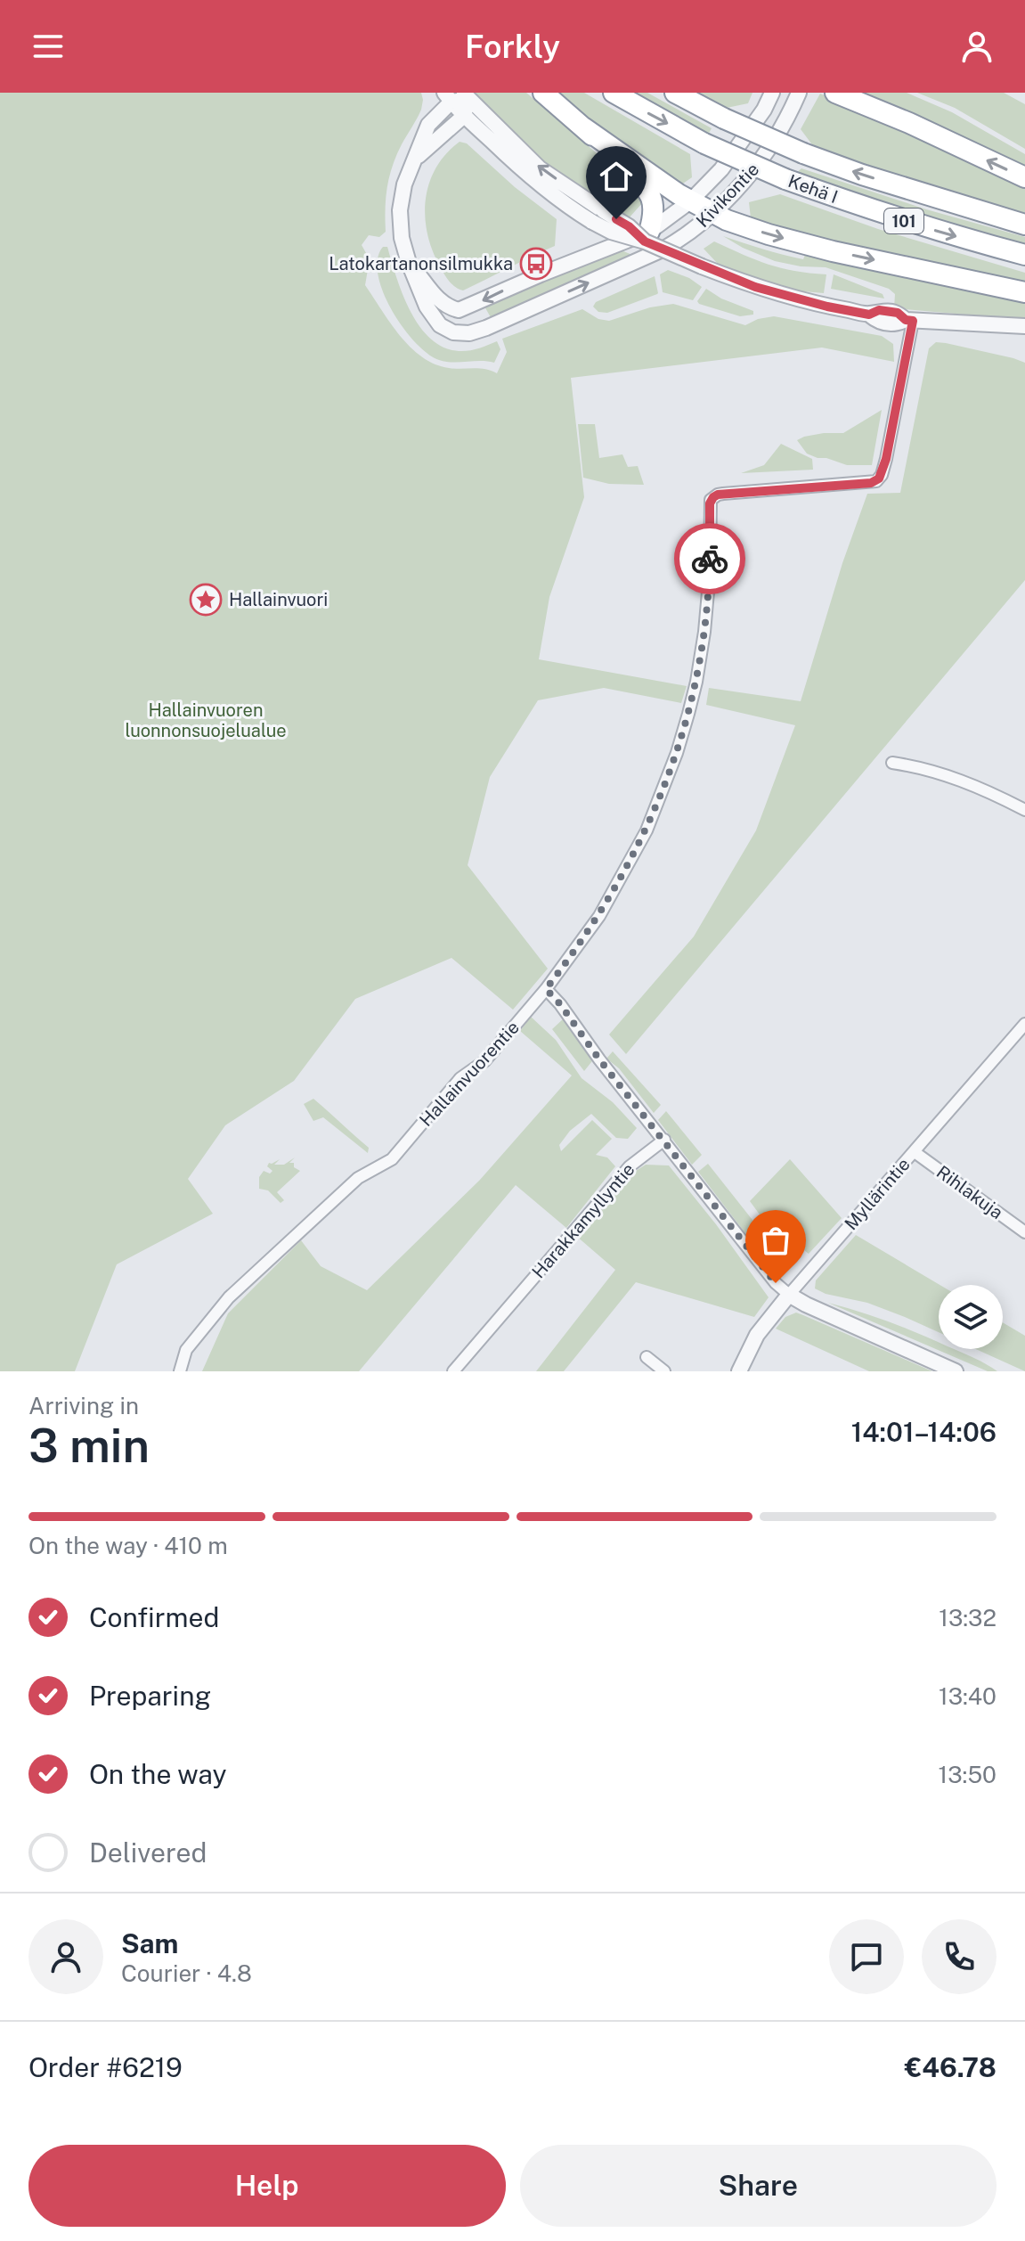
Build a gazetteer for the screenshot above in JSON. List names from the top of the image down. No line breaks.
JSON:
{"streets":{"highway":["Kehä I","101"],"street":["Kivikontie","Hallainvuorentie","Rihlakuja","Myllärintie","Harakkamyllyntie"]},"crossings":[["Rihlakuja","Myllärintie"]],"parks":["Hallainvuoren luonnonsuojelualue"],"places":{"bus stop":["Latokartanonsilmukka"],"place":["Hallainvuori"]},"page":{"header":"Forkly","heading":["3 min","Arriving in","14:01–14:06"],"panel":["Sam","Courier · 4.8","Order #6219","€46.78"],"bar":"On the way · 410 m","list":[["Confirmed","13:32"],["Preparing","13:40"],["On the way","13:50"],"Delivered"],"buttons":["Help","Share"]}}
